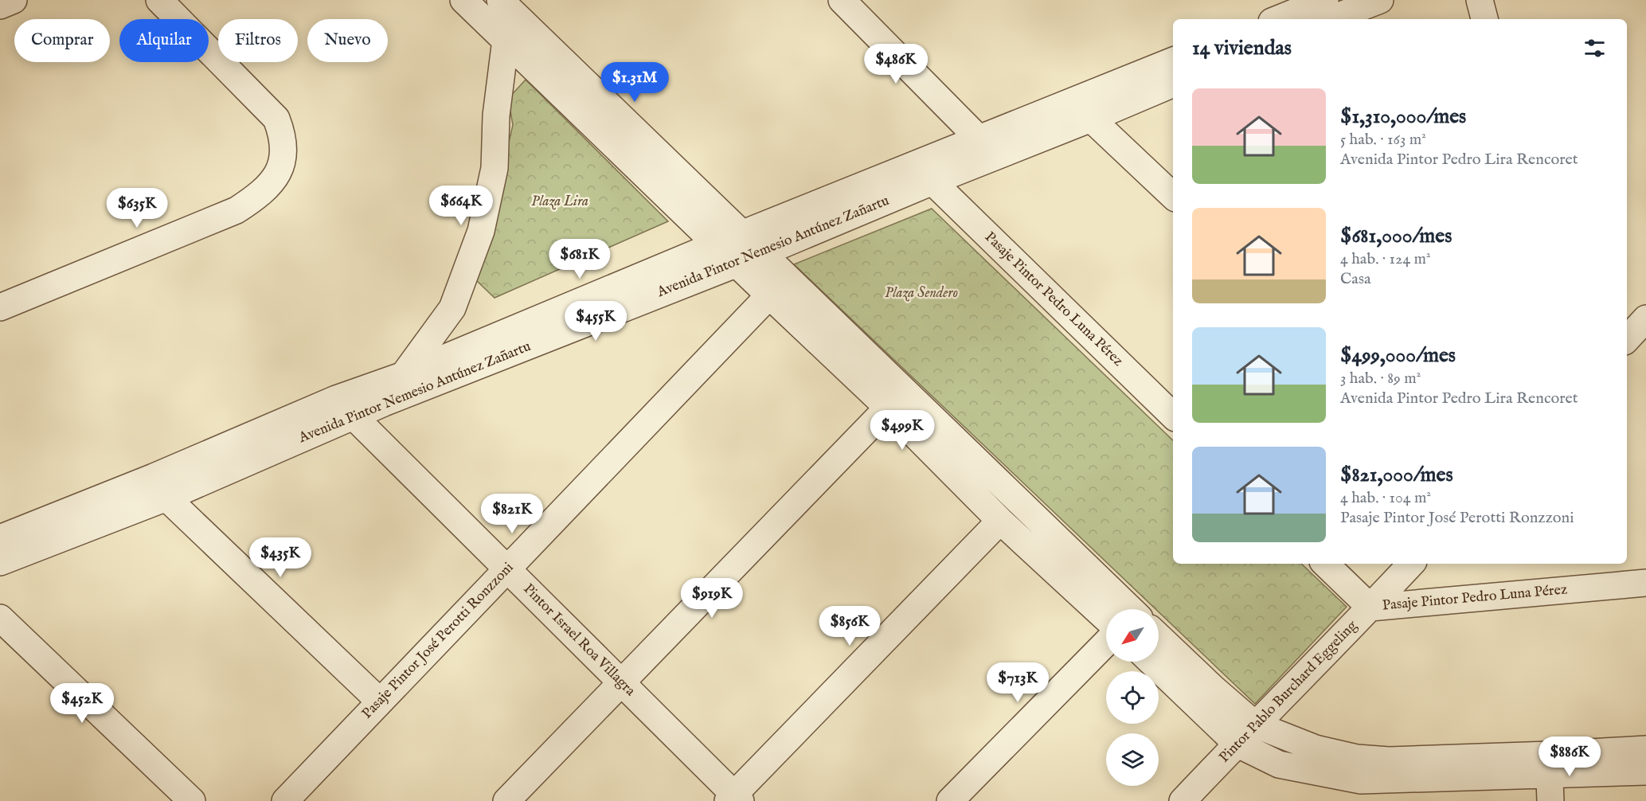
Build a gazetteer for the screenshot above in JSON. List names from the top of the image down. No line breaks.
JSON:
{"streets":{"street":["Avenida Pintor Nemesio Antúnez Zañartu","Pasaje Pintor Pedro Luna Pérez","Pintor Israel Roa Villagra","Pasaje Pintor José Perotti Ronzzoni","Pintor Pablo Burchard Eggeling"]},"crossings":[["Avenida Pintor Nemesio Antúnez Zañartu","Pasaje Pintor Pedro Luna Pérez"],["Avenida Pintor Nemesio Antúnez Zañartu","Pintor Israel Roa Villagra"],["Pasaje Pintor Pedro Luna Pérez","Pintor Pablo Burchard Eggeling"],["Pintor Israel Roa Villagra","Pasaje Pintor José Perotti Ronzzoni"]],"parks":["Plaza Lira","Plaza Sendero"],"north":"bottom left","page":{"chip":["Comprar","Alquilar","Filtros","Nuevo"],"heading":"14 viviendas","price":["$486K","$1.31M","$664K","$635K","$681K","$455K","$499K","$821K","$435K","$919K","$856K","$713K","$452K","$886K"],"list":[{"name":"$1,310,000/mes","note":"5 hab. · 163 m² · Avenida Pintor Pedro Lira Rencoret"},{"name":"$681,000/mes","note":"4 hab. · 124 m² · Casa"},{"name":"$499,000/mes","note":"3 hab. · 89 m² · Avenida Pintor Pedro Lira Rencoret"},{"name":"$821,000/mes","note":"4 hab. · 104 m² · Pasaje Pintor José Perotti Ronzzoni"}]}}
